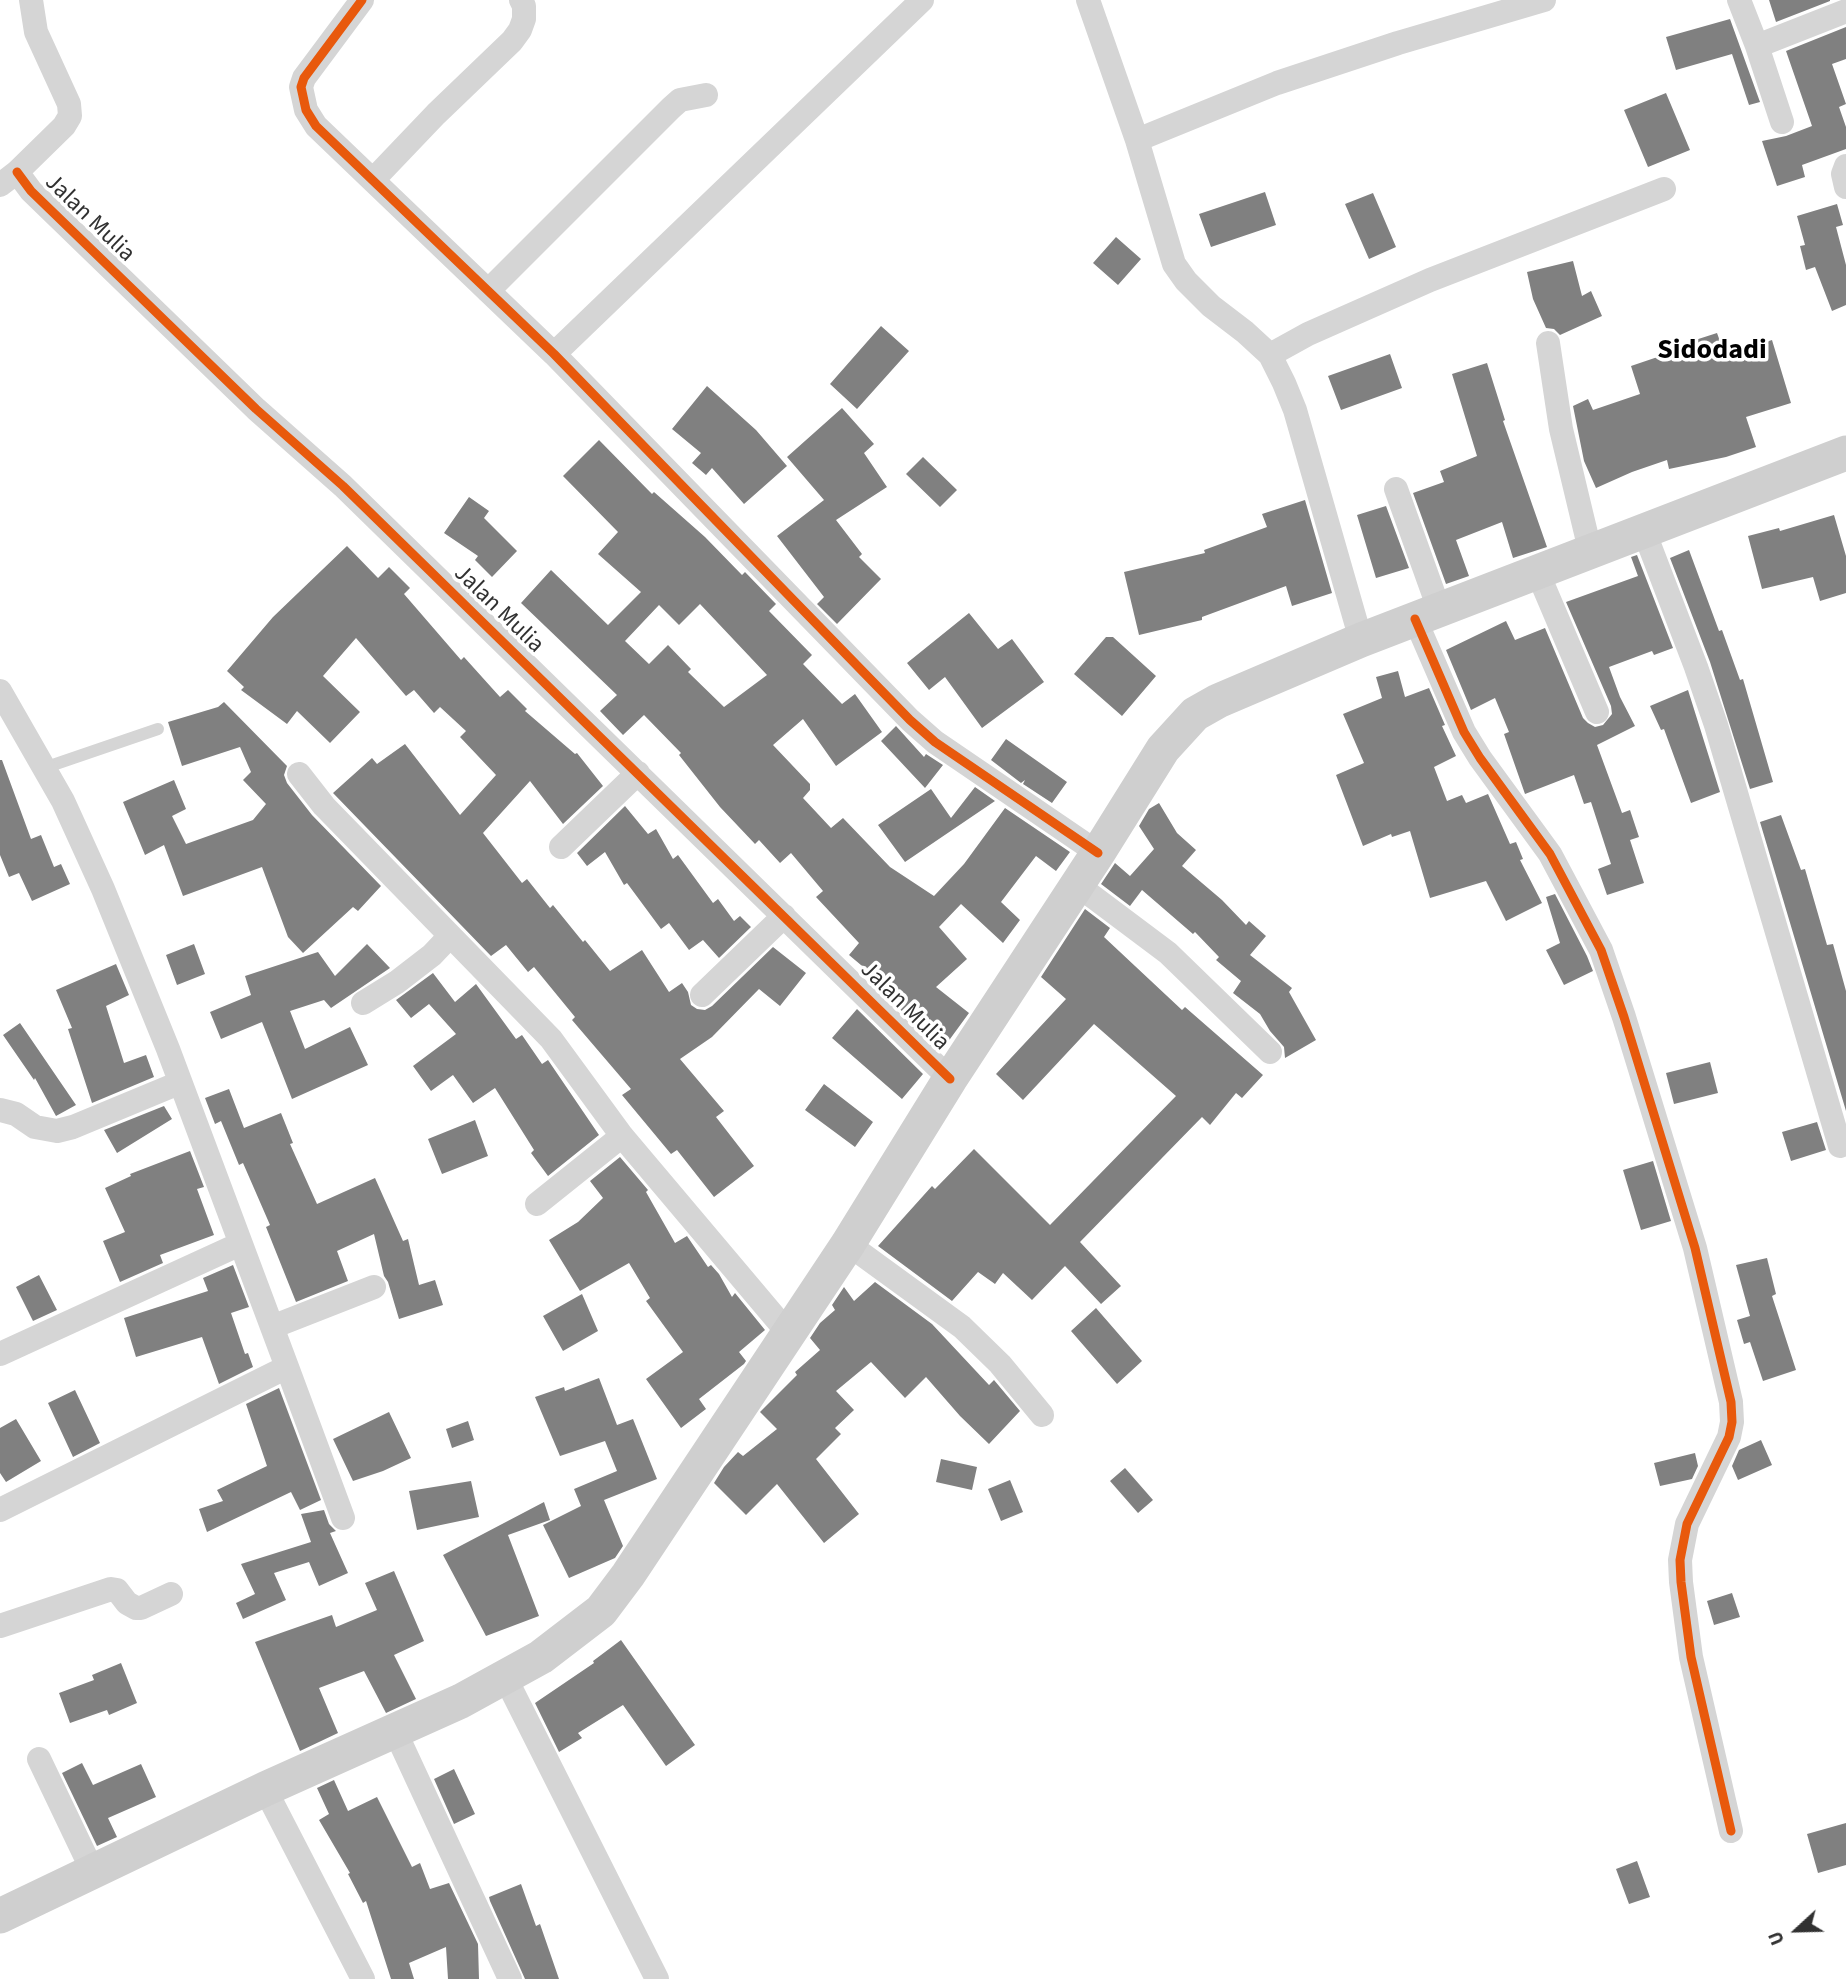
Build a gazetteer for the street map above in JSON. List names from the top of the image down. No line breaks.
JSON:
{"streets":{"street":["Jalan Mulia"]},"districts":["Sidodadi"],"north":"left"}
